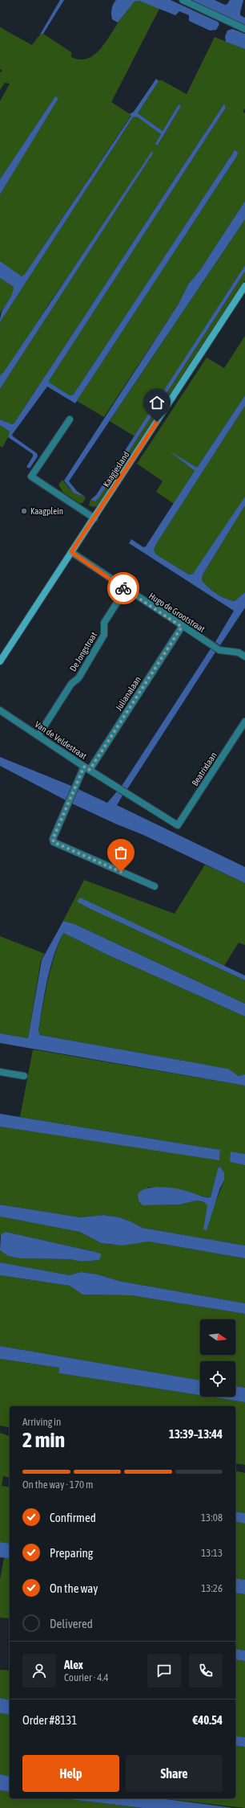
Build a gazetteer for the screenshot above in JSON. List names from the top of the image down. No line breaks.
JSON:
{"streets":{"street":["Kaagjesland","Hugo de Grootstraat","De Jongstraat","Julianalaan","Van de Veldestraat","Beatrixlaan"]},"crossings":[["Kaagjesland","Hugo de Grootstraat"],["Hugo de Grootstraat","De Jongstraat"],["Hugo de Grootstraat","Julianalaan"],["De Jongstraat","Van de Veldestraat"],["Julianalaan","Van de Veldestraat"],["Van de Veldestraat","Beatrixlaan"]],"places":["Kaagplein"],"north":"right","page":{"heading":["2 min","Arriving in","13:39–13:44"],"panel":["Alex","Courier · 4.4","Order #8131","€40.54"],"bar":"On the way · 170 m","list":[["Confirmed","13:08"],["Preparing","13:13"],["On the way","13:26"],"Delivered"],"buttons":["Help","Share"]}}
